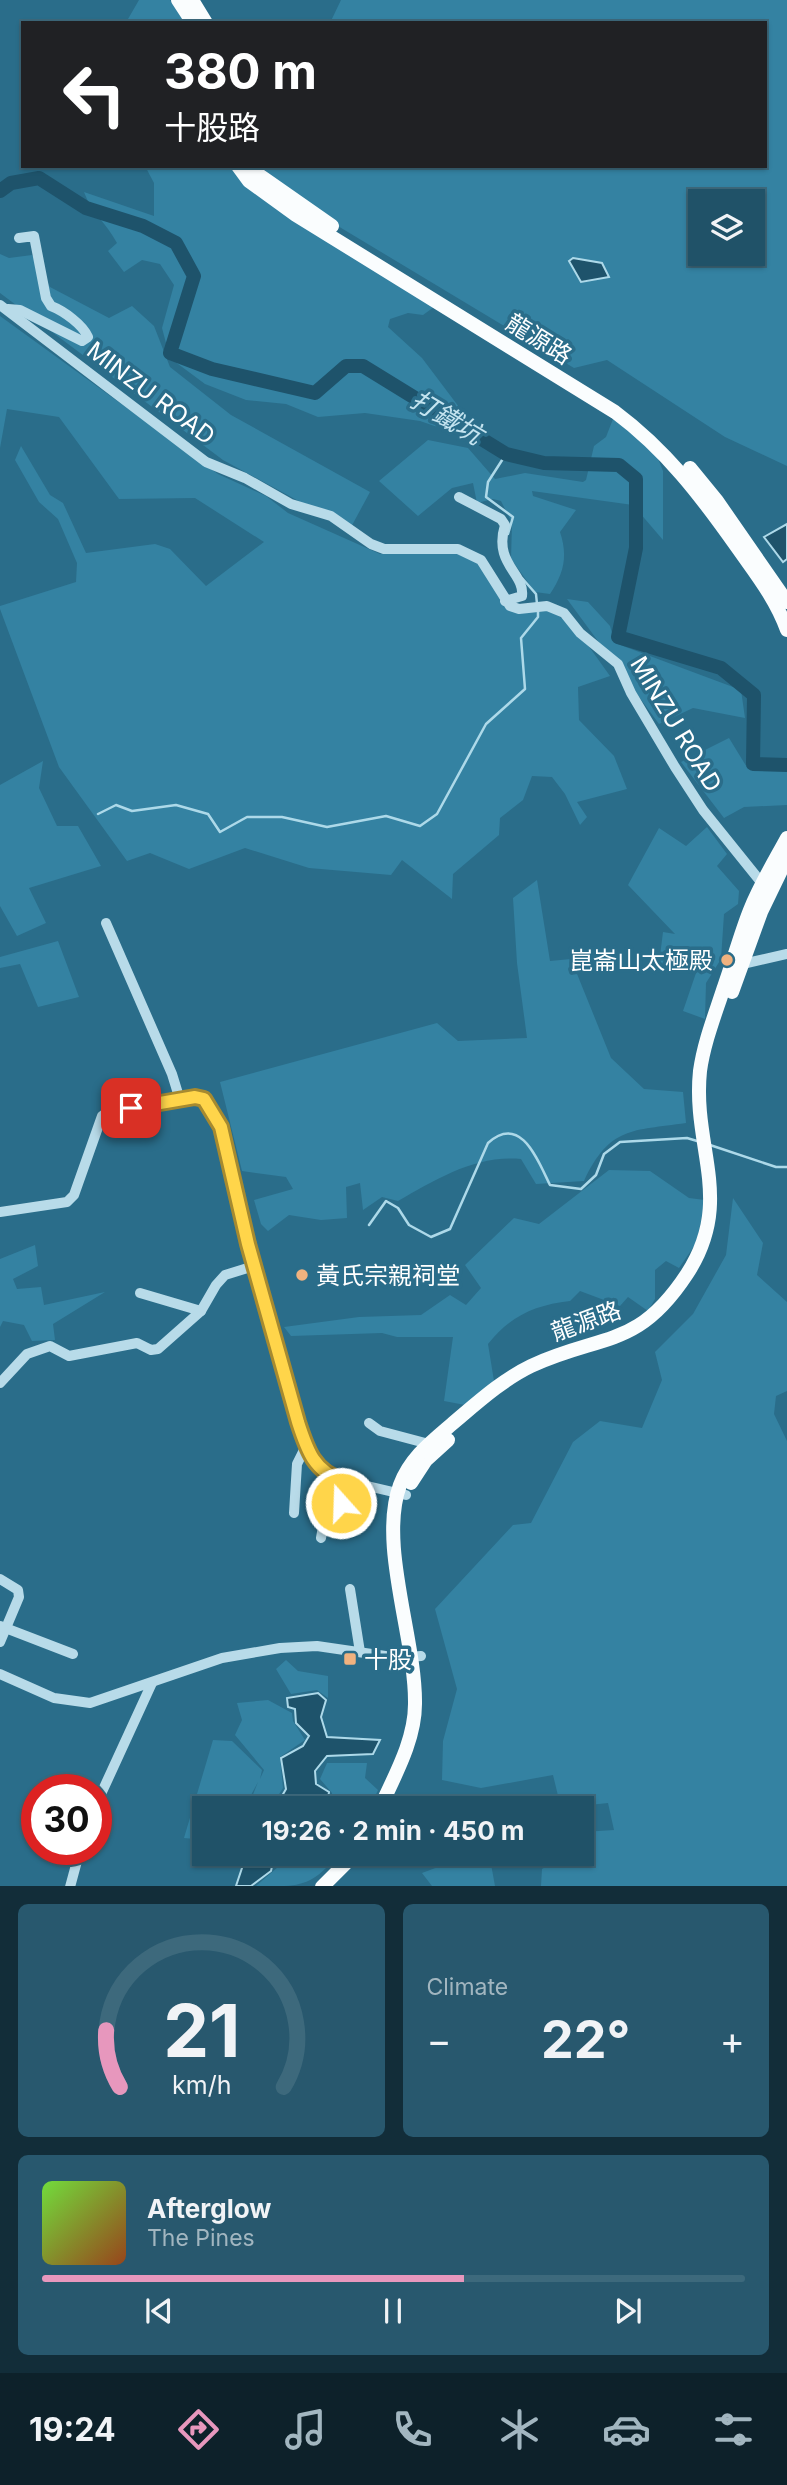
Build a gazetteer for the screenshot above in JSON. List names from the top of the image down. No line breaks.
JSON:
{"streets":{"main road":["龍源路"],"street":["MINZU ROAD"]},"water":["打鐵坑"],"places":{"other":["崑崙山太極殿","黃氏宗親祠堂"],"transit":["十股"]},"page":{"turn":["380 m","十股路"],"limit":"30","trip":"19:26 · 2 min · 450 m","tile":"Climate","heat":["−","22°","+"],"song":["Afterglow","The Pines"],"tabs":"19:24","gauge":["21","km/h"]}}
